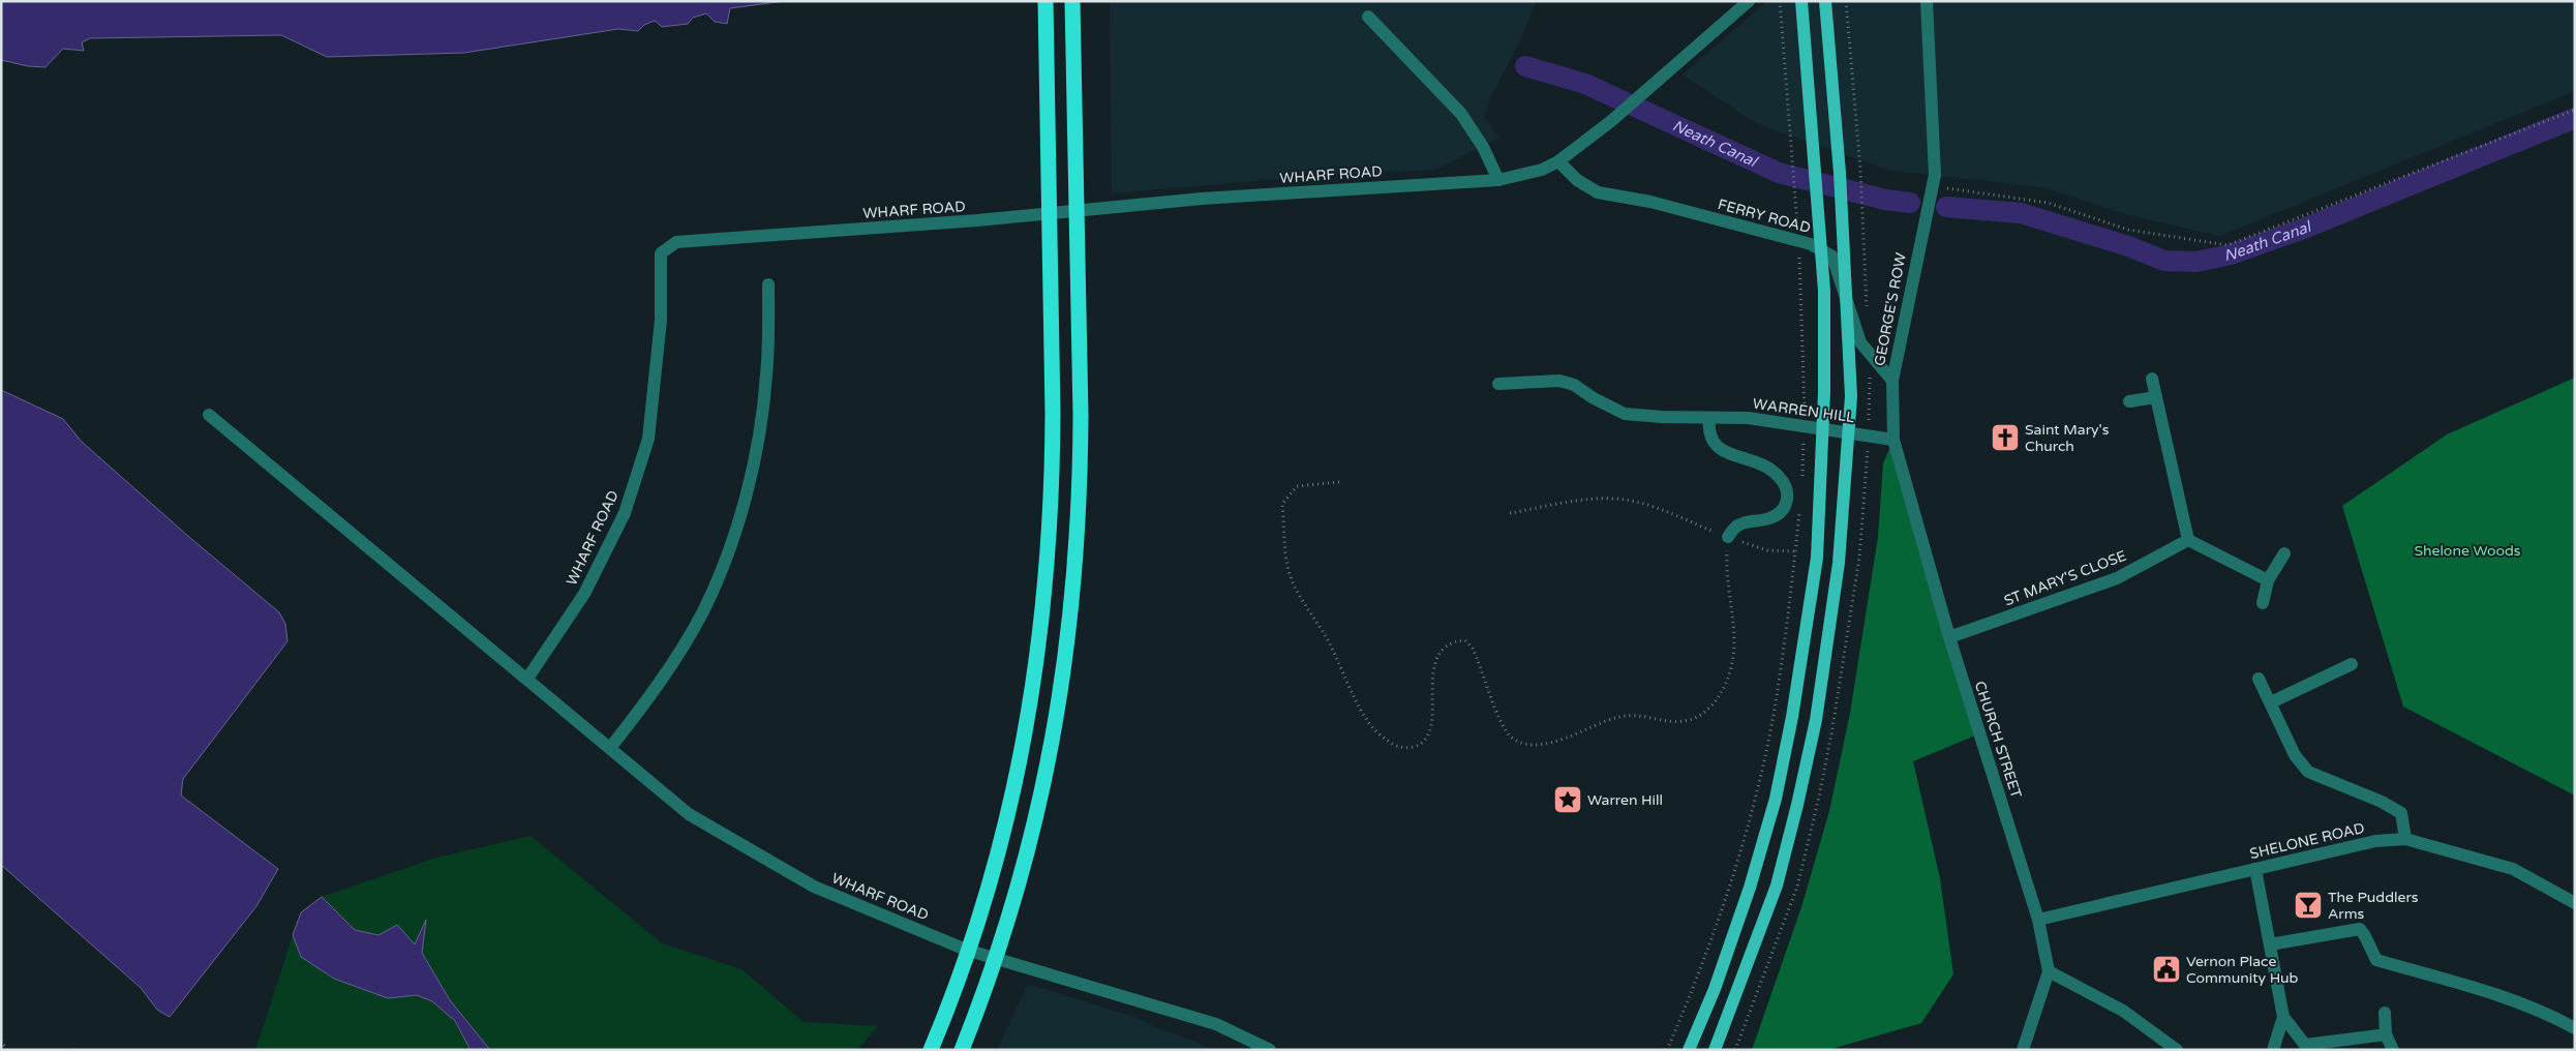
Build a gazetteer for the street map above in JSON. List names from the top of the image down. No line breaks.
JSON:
{"streets":{"street":["WHARF ROAD","FERRY ROAD","GEORGE'S ROW","WARREN HILL","ST MARY'S CLOSE","CHURCH STREET","SHELONE ROAD"]},"crossings":[["WHARF ROAD","FERRY ROAD"],["FERRY ROAD","GEORGE'S ROW"],["GEORGE'S ROW","WARREN HILL"],["GEORGE'S ROW","CHURCH STREET"],["WARREN HILL","CHURCH STREET"],["ST MARY'S CLOSE","CHURCH STREET"],["CHURCH STREET","SHELONE ROAD"]],"water":["Neath Canal"],"parks":["Shelone Woods"],"places":{"church":["Saint Mary's Church"],"place":["Warren Hill"],"bar":["The Puddlers Arms"],"public building":["Vernon Place Community Hub"]}}
